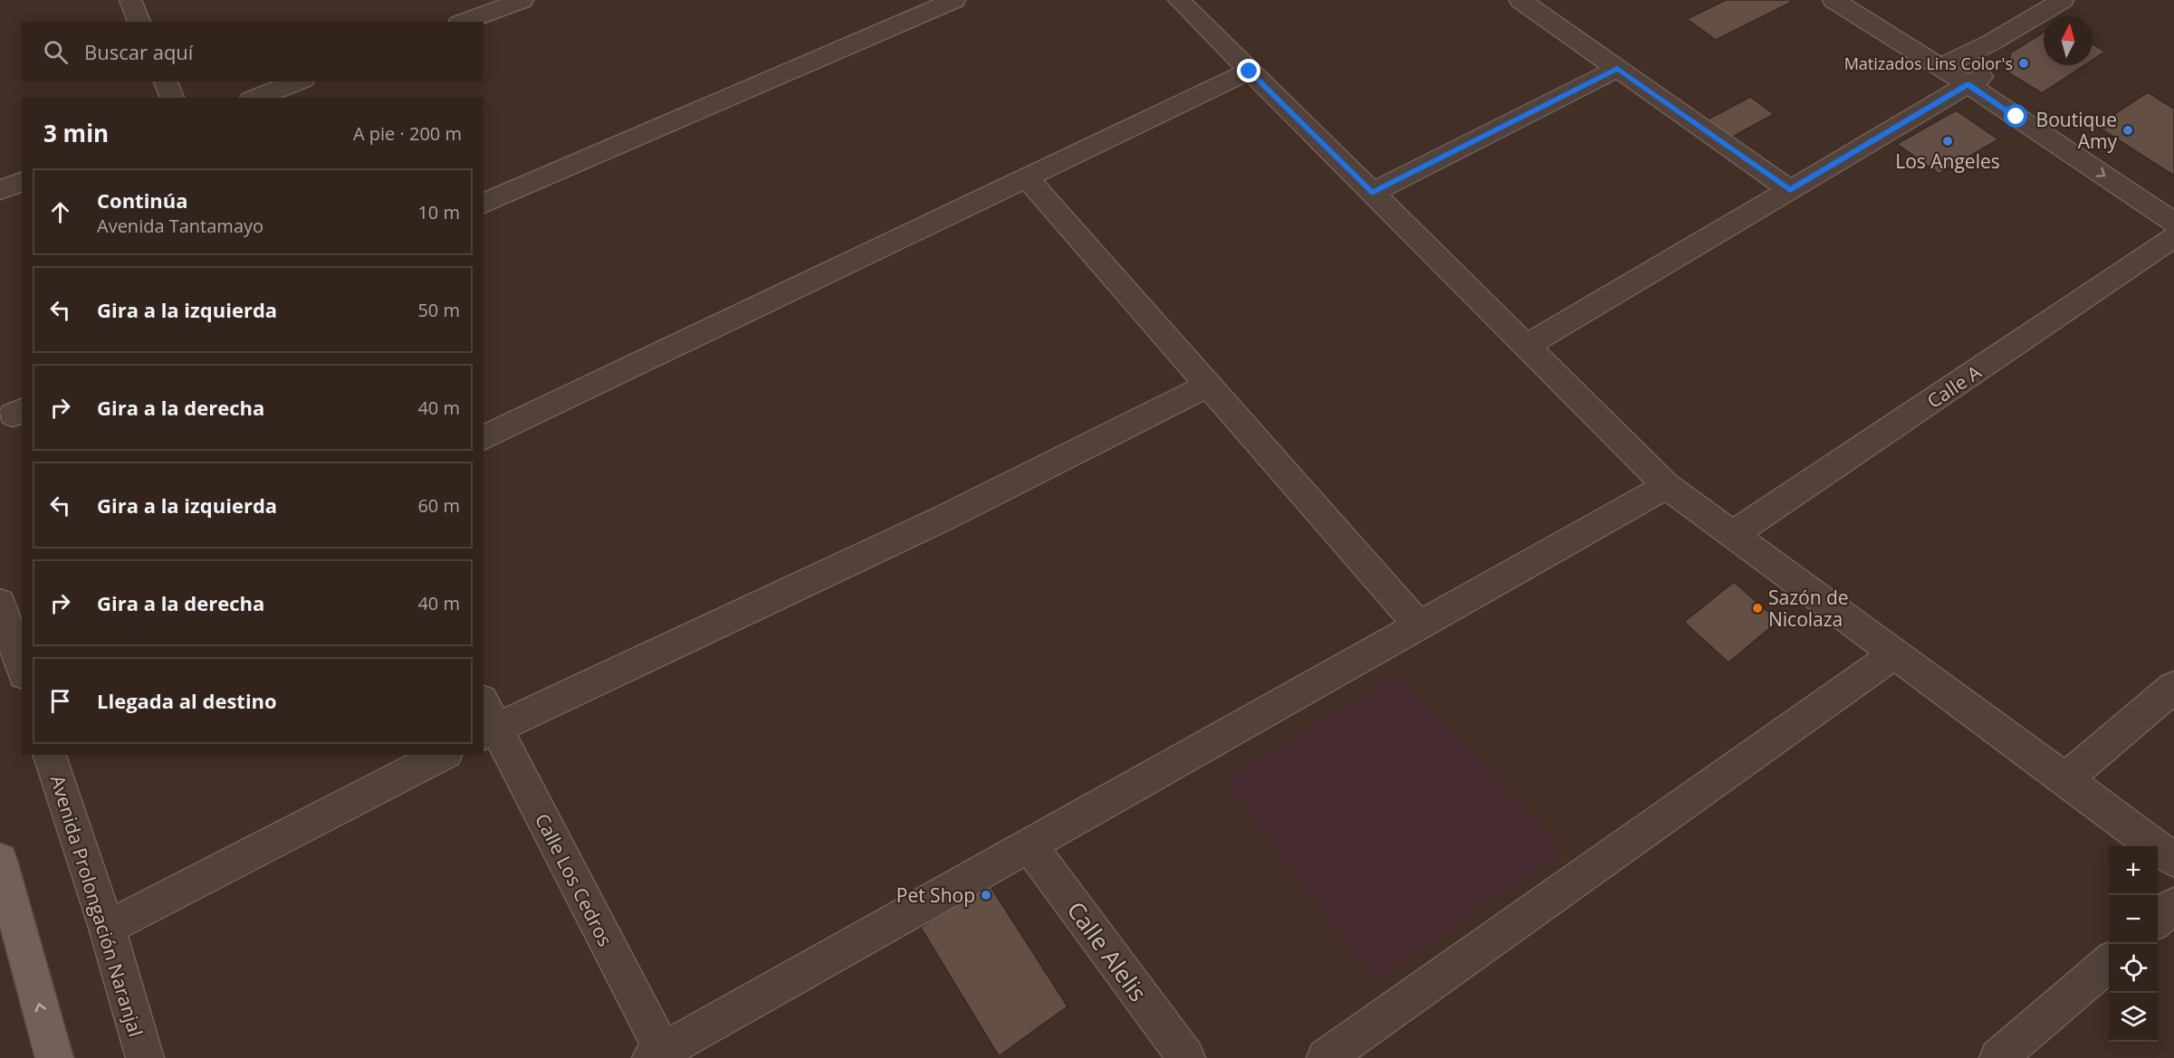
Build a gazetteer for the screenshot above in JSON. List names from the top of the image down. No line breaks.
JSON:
{"streets":{"street":["Calle A","Calle Los Cedros","Avenida Prolongación Naranjal","Calle Alelis"]},"places":["Matizados Lins Color's","Boutique Amy","Los Angeles","Sazón de Nicolaza","Pet Shop"],"north":"top","page":{"search":"Buscar aquí","heading":["3 min","A pie · 200 m"],"list":[["Continúa","Avenida Tantamayo","10 m"],["Gira a la izquierda","50 m"],["Gira a la derecha","40 m"],["Gira a la izquierda","60 m"],["Gira a la derecha","40 m"],"Llegada al destino"],"map_buttons":["+","−"]}}
